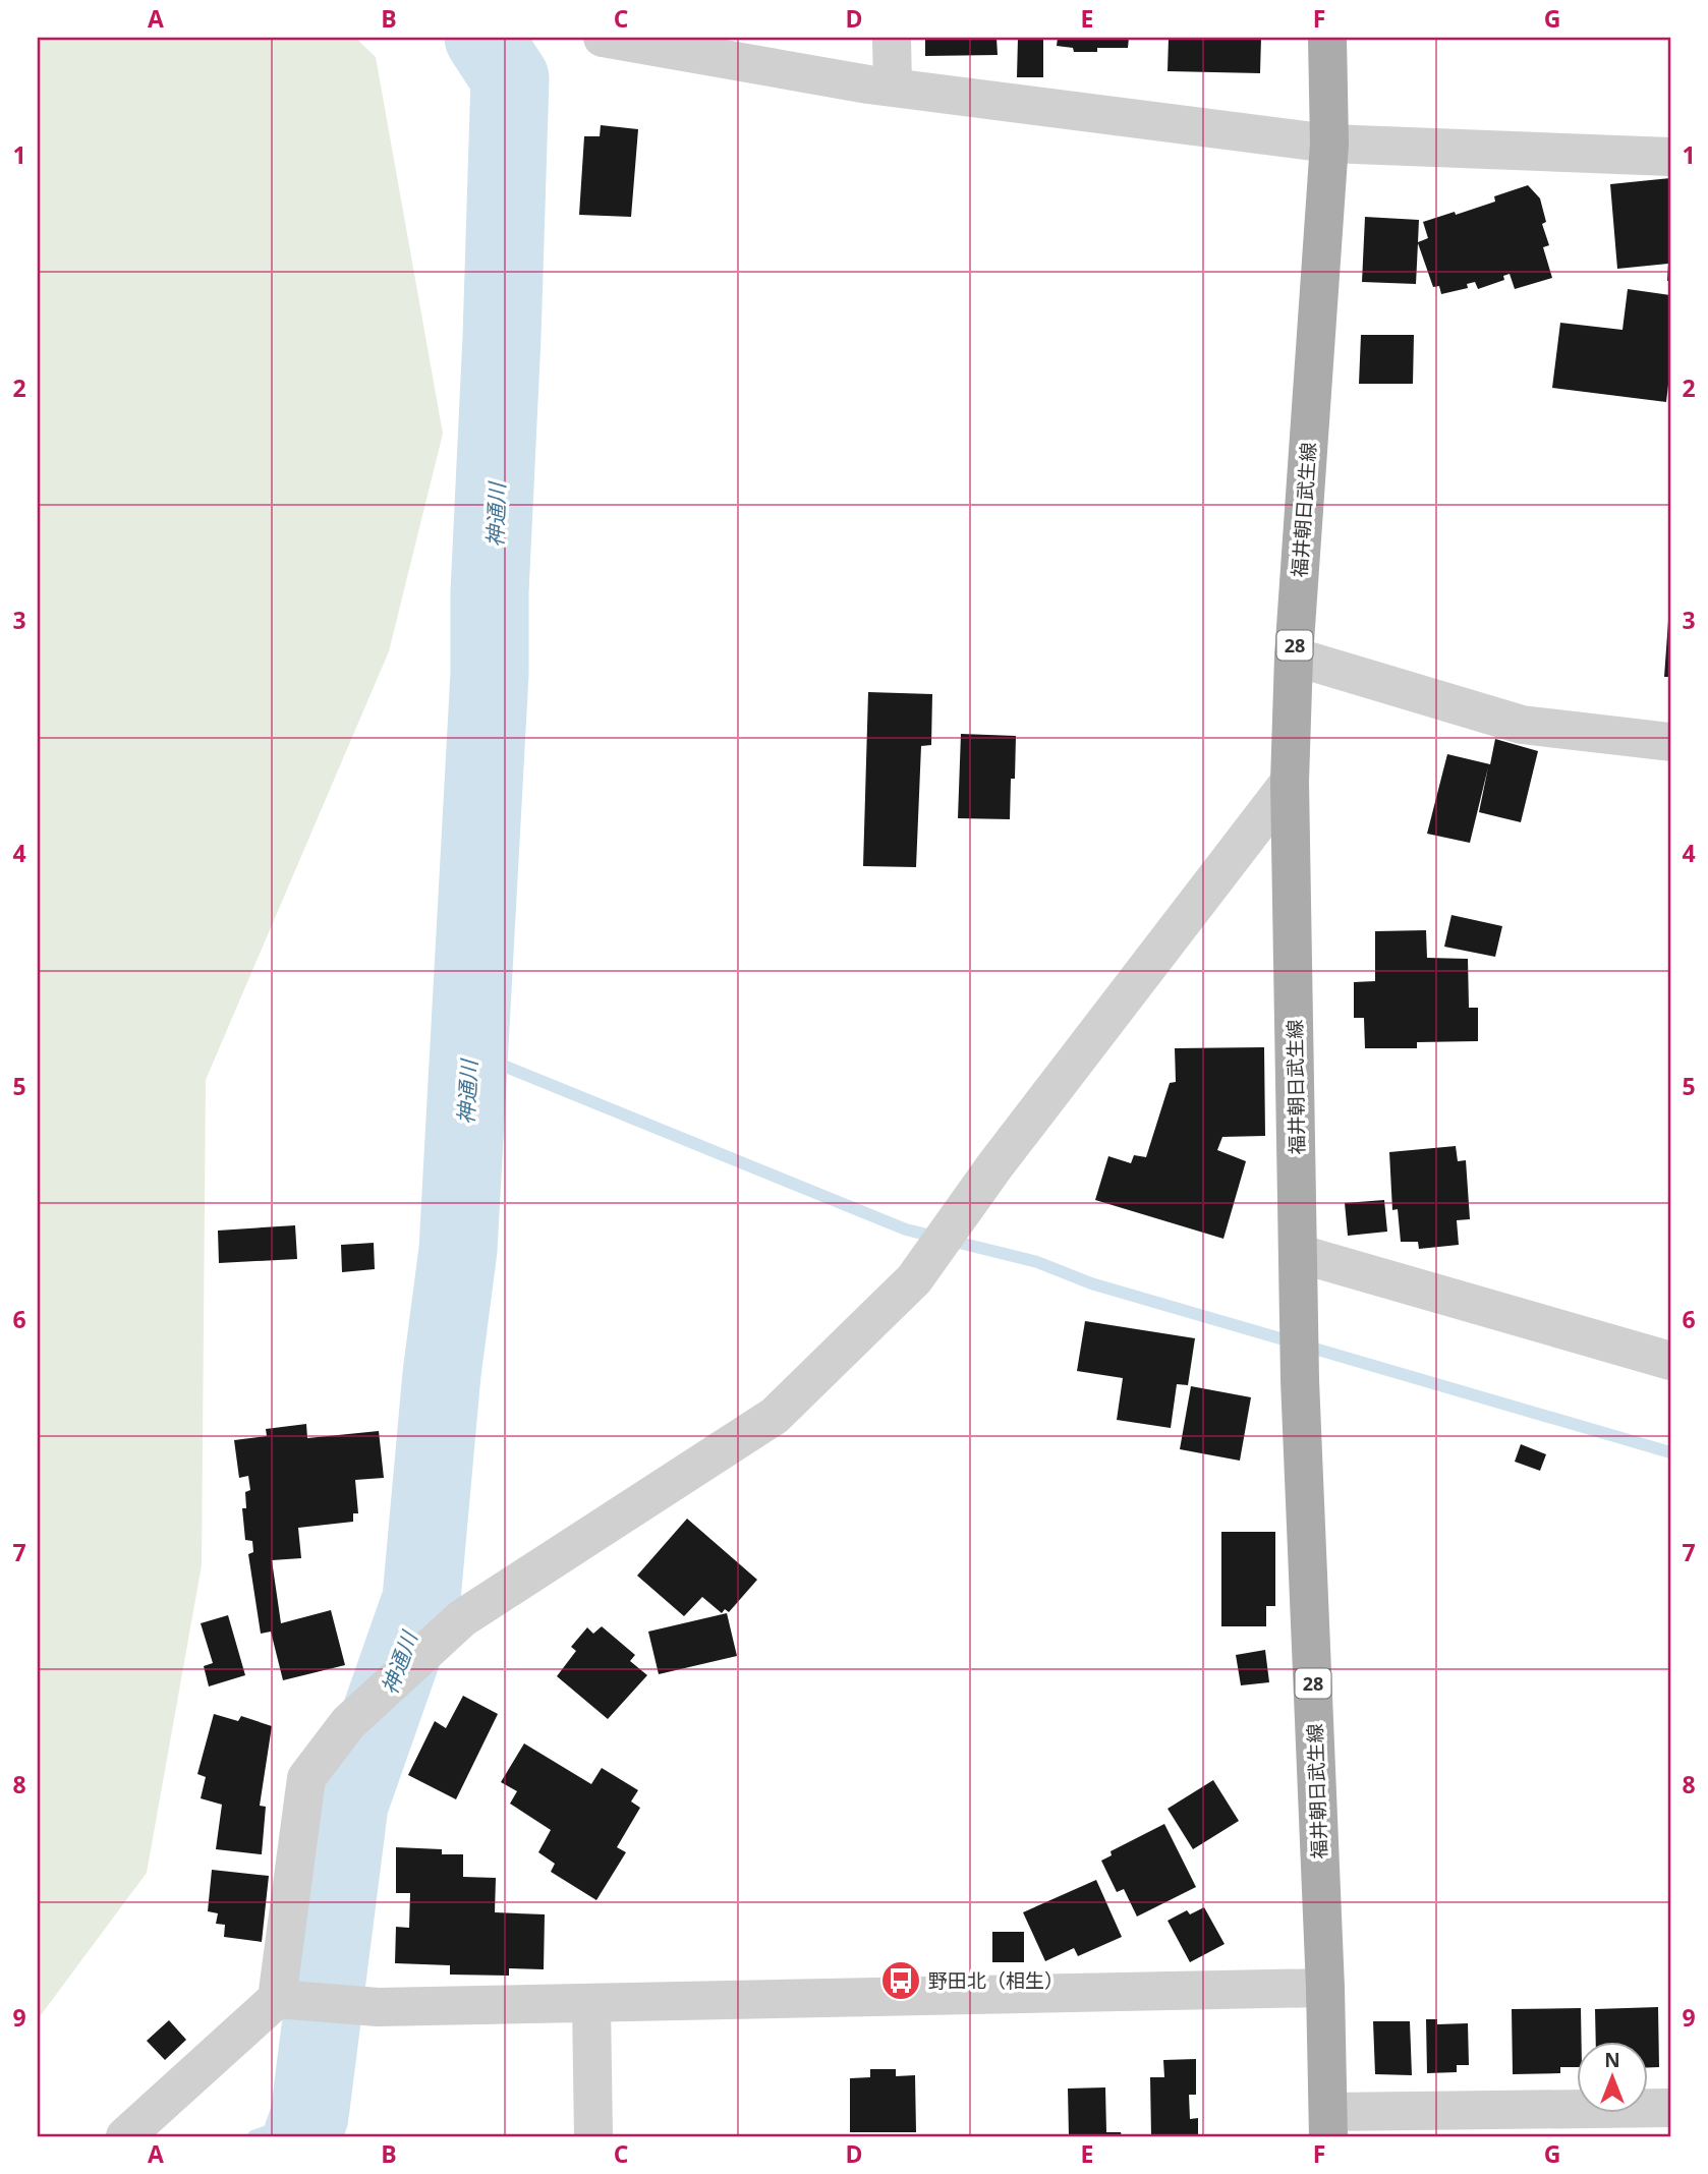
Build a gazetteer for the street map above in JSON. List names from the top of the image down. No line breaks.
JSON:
{"streets":{"main road":["福井朝日武生線","28"]},"water":["神通川"],"places":{"bus stop":["野田北（相生）"]},"north":"top","grid":{"columns":["A","B","C","D","E","F","G"],"rows":["1","2","3","4","5","6","7","8","9"]}}
